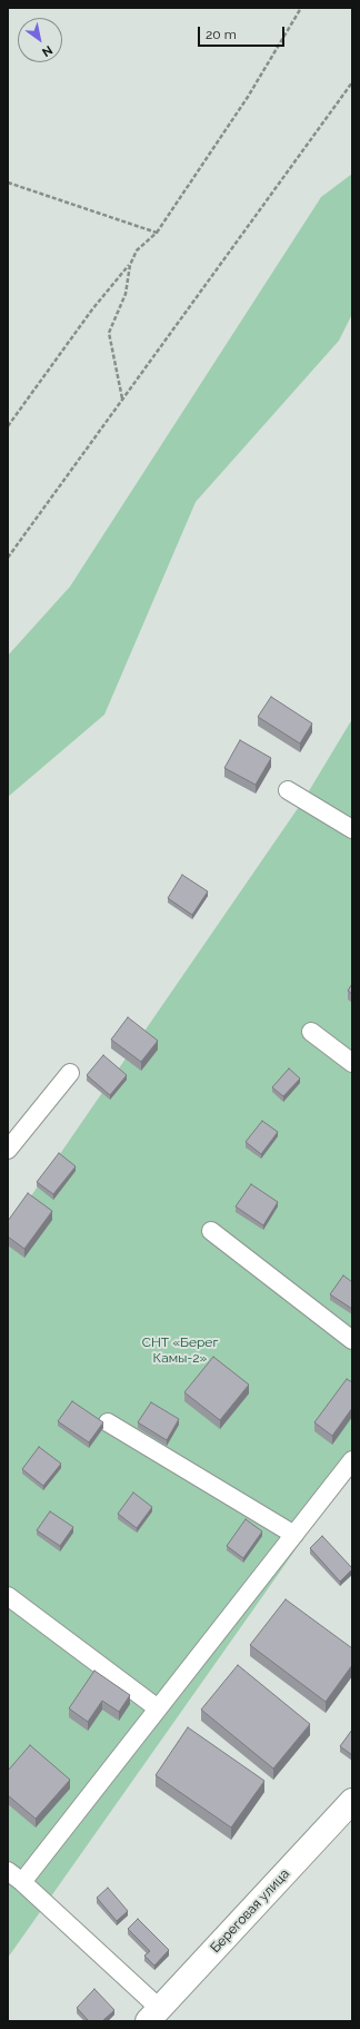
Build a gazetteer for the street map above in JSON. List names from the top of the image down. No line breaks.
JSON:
{"streets":{"street":["Береговая улица"]},"parks":["СНТ «Берег Камы-2»"],"scale_bar":"20 m","north":"bottom right"}
